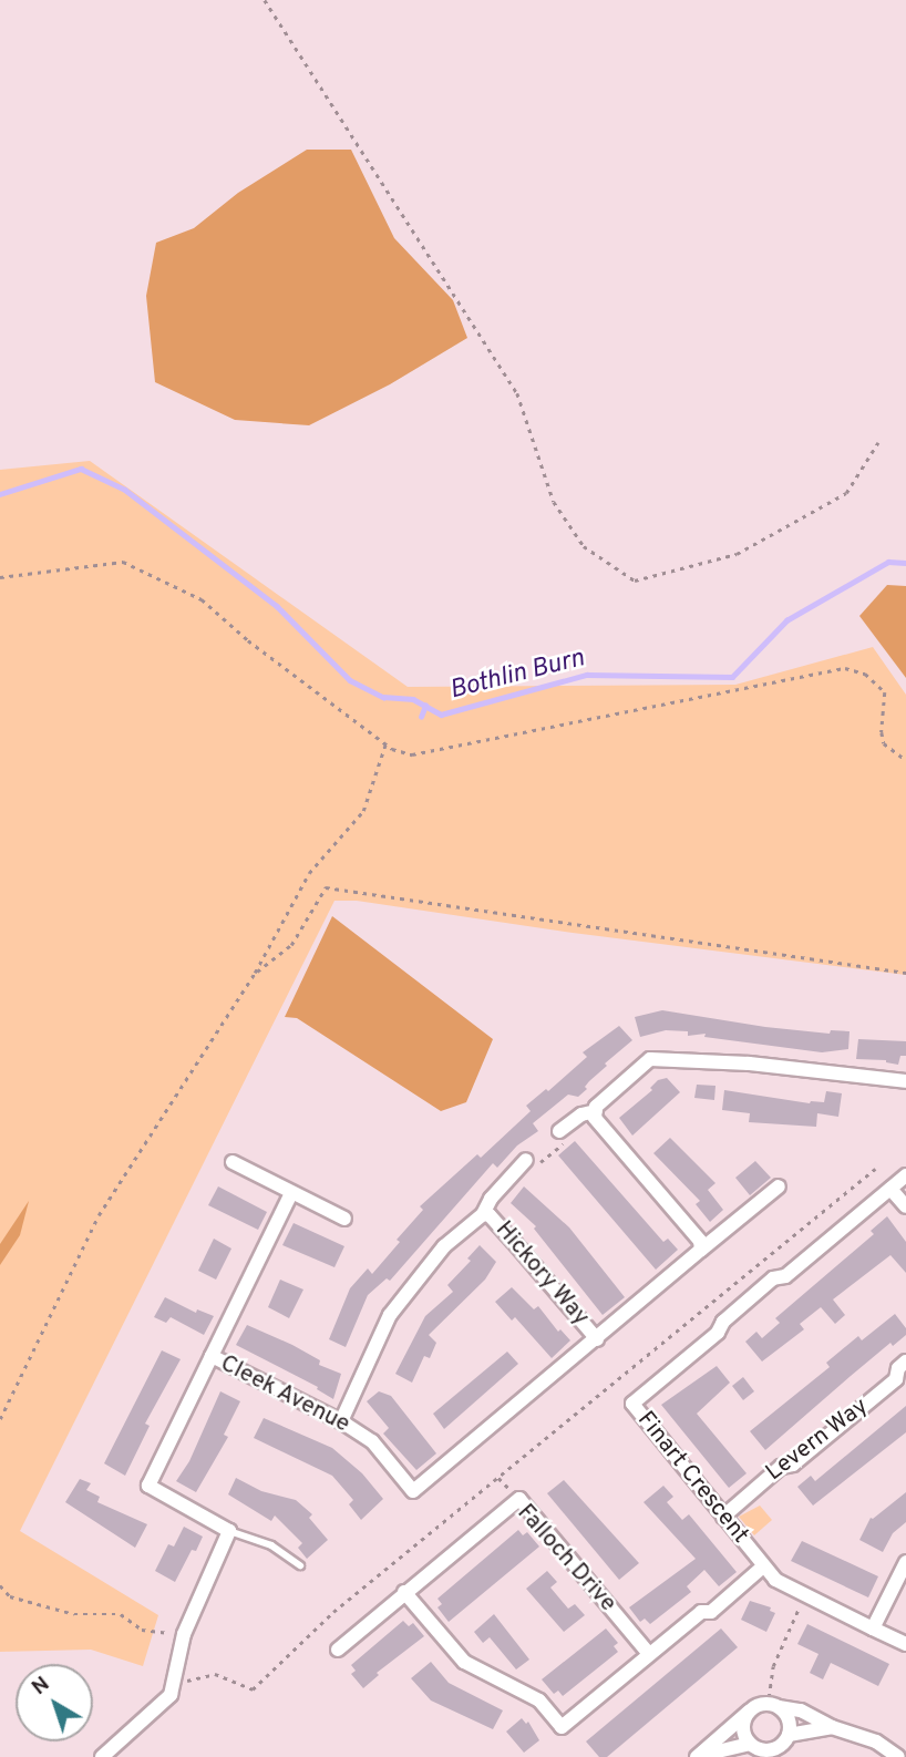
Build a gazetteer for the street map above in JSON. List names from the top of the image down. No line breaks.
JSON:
{"streets":{"street":["Hickory Way","Cleek Avenue","Levern Way","Finart Crescent","Falloch Drive"]},"crossings":[["Hickory Way","Cleek Avenue"],["Levern Way","Finart Crescent"]],"water":["Bothlin Burn"],"north":"top left"}
